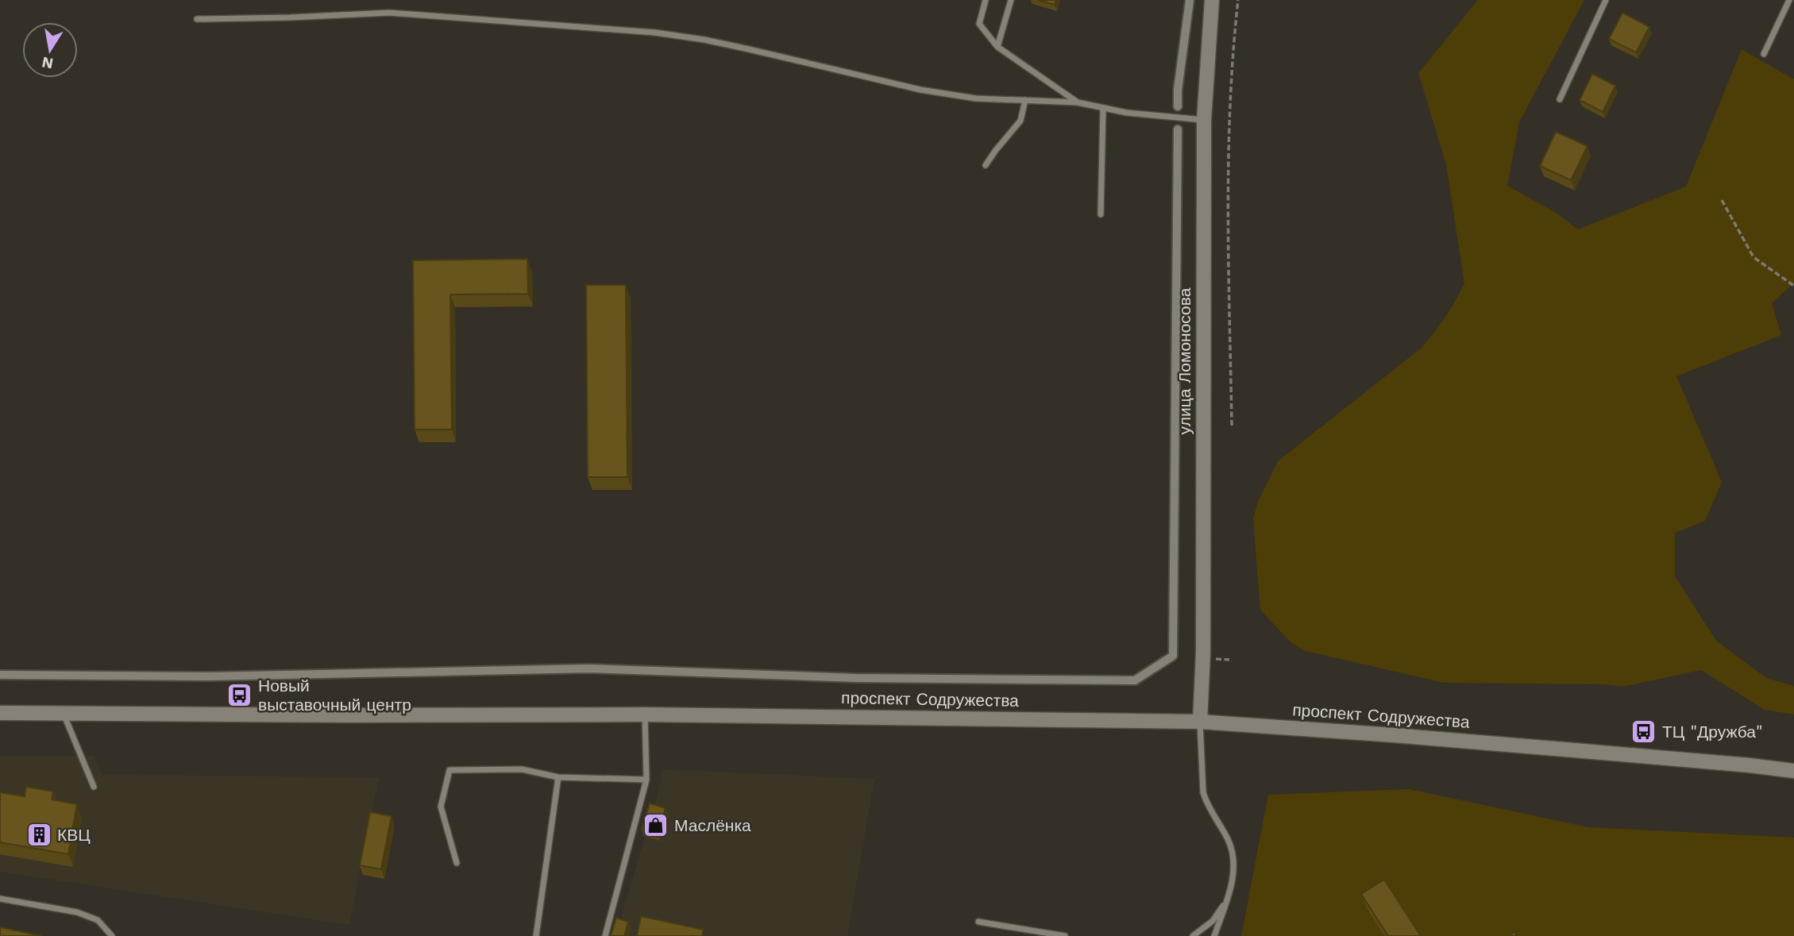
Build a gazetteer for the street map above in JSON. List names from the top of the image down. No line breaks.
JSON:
{"streets":{"main road":["улица Ломоносова","проспект Содружества"]},"crossings":[["улица Ломоносова","проспект Содружества"]],"places":{"bus stop":["Новый выставочный центр","ТЦ \"Дружба\""],"shop":["Маслёнка"],"building":["КВЦ"]},"north":"bottom"}
